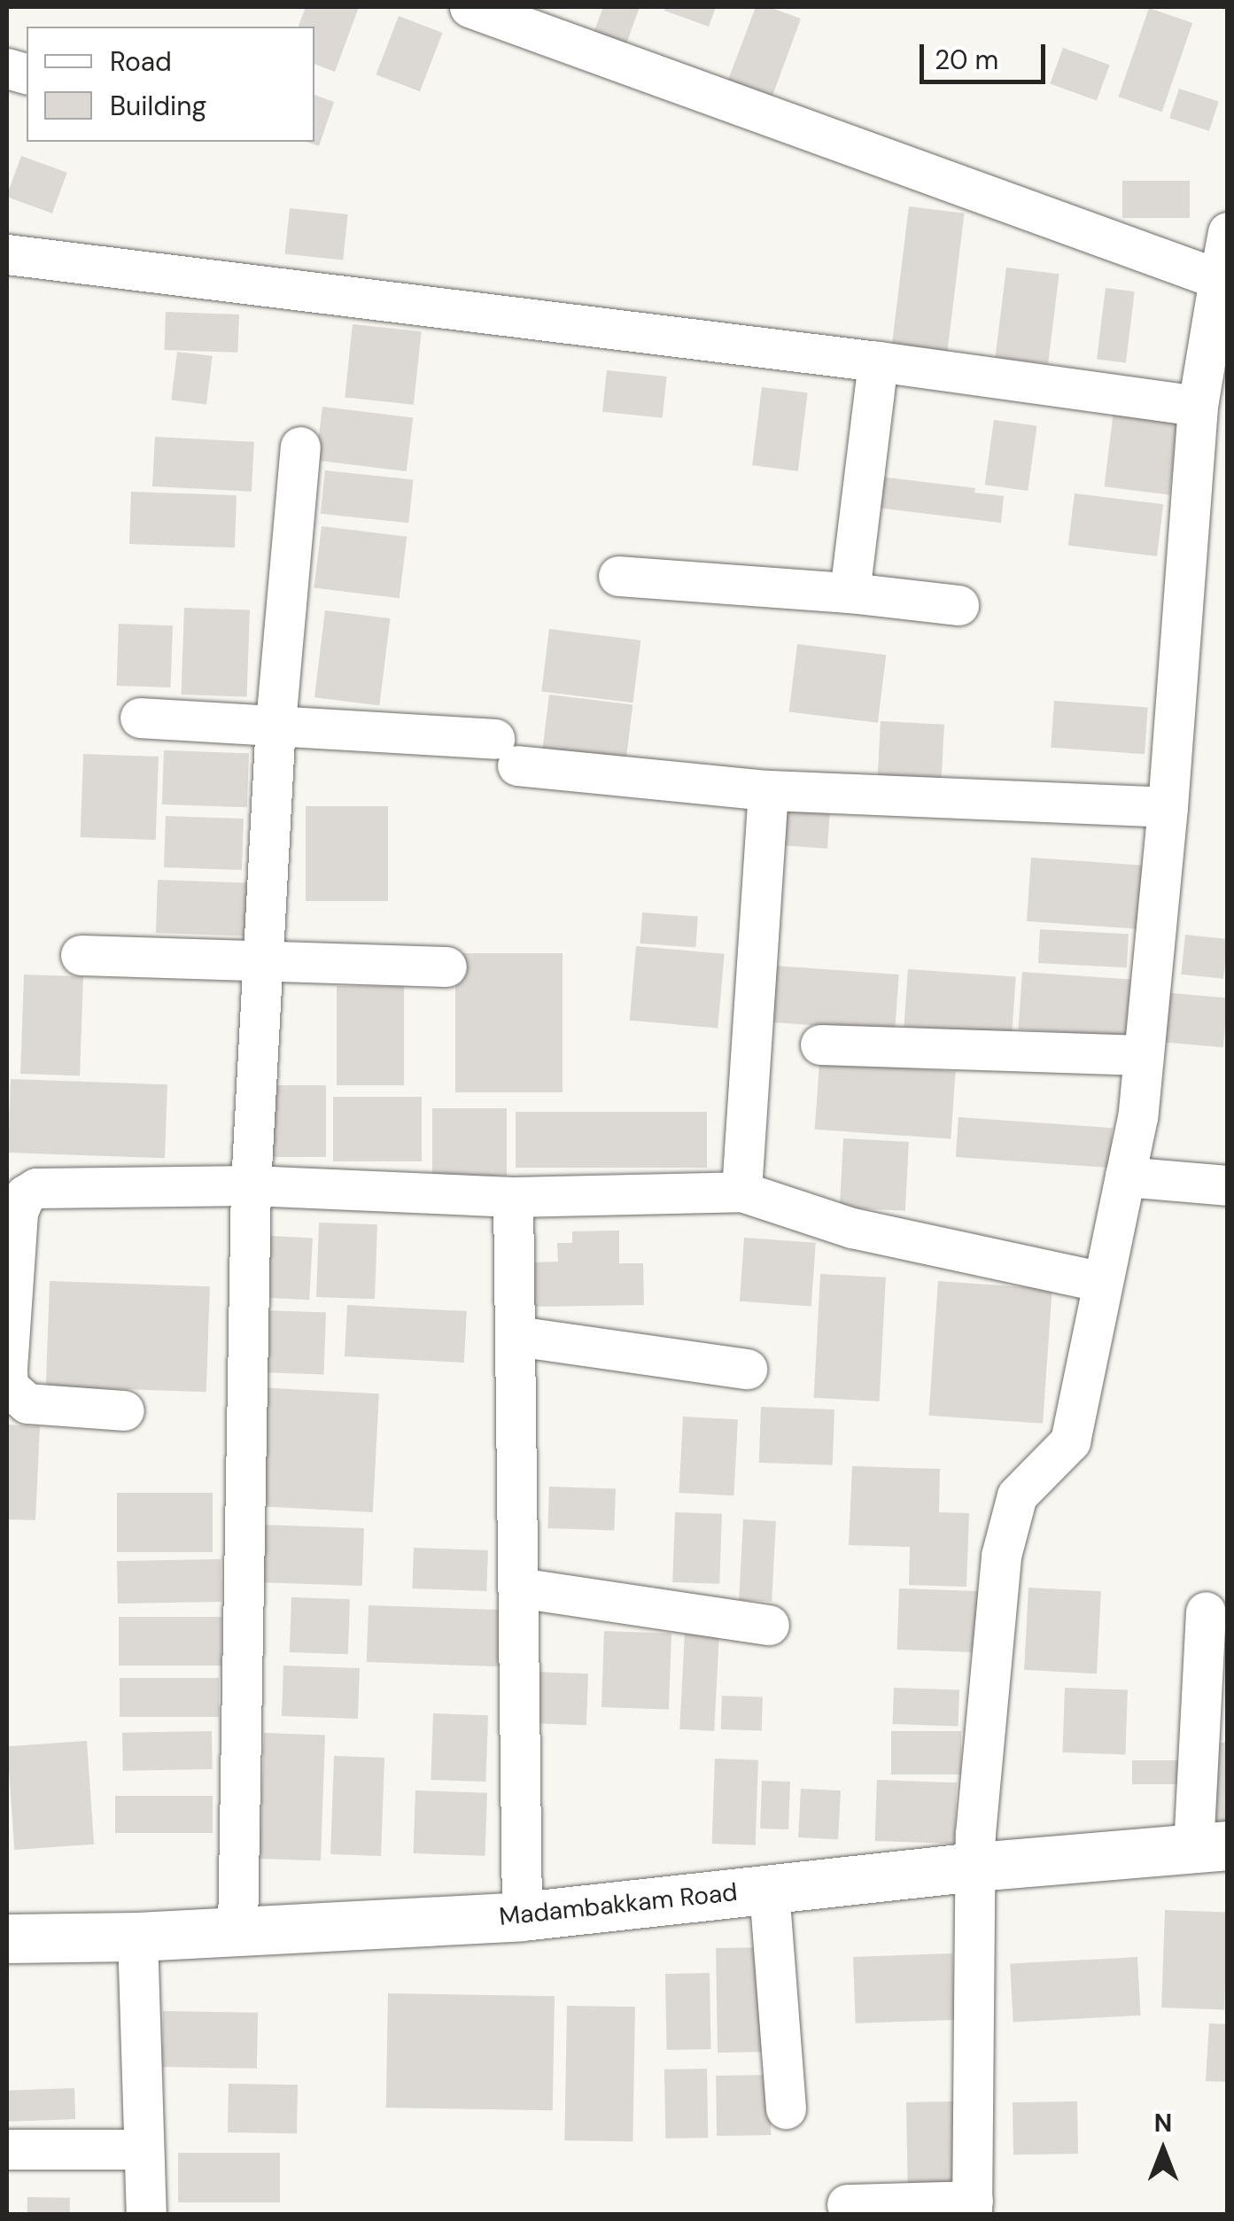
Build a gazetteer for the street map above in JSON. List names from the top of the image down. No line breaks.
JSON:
{"streets":{"street":["Madambakkam Road"]},"legend":["Road","Building"],"scale_bar":"20 m","north":"top"}
